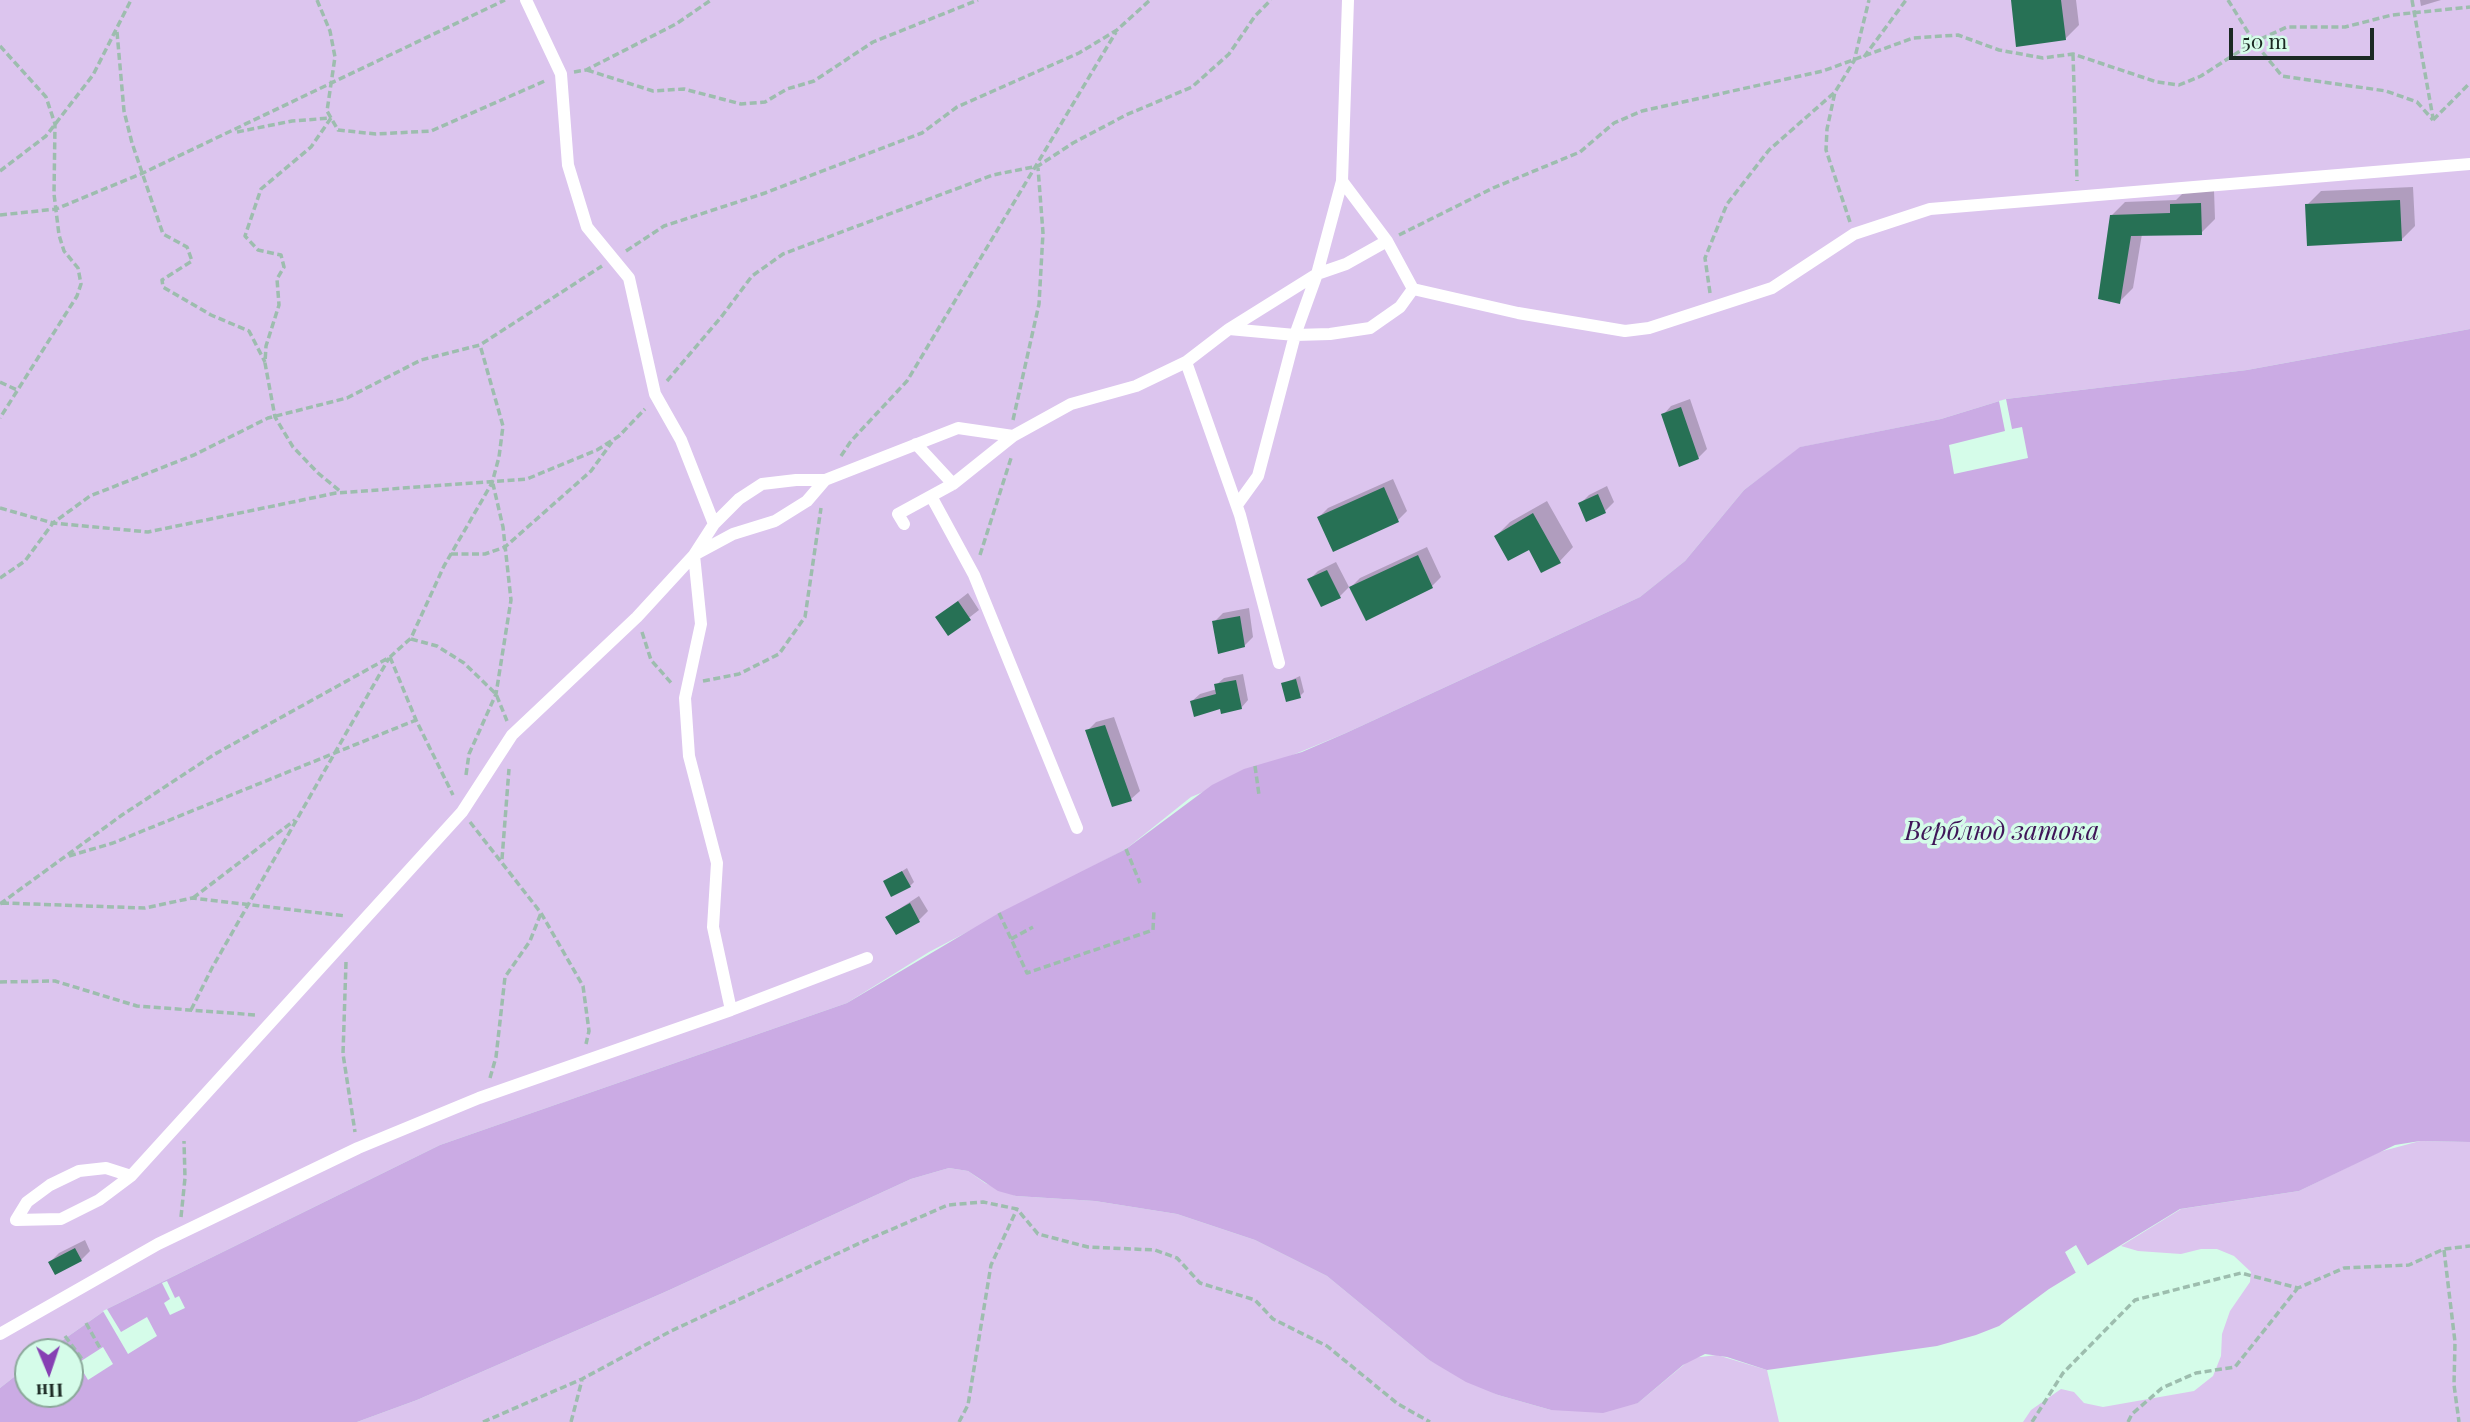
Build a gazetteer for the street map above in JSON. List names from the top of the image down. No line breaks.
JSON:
{"water":["Верблюд затока"],"scale_bar":"50 m","north":"bottom"}
